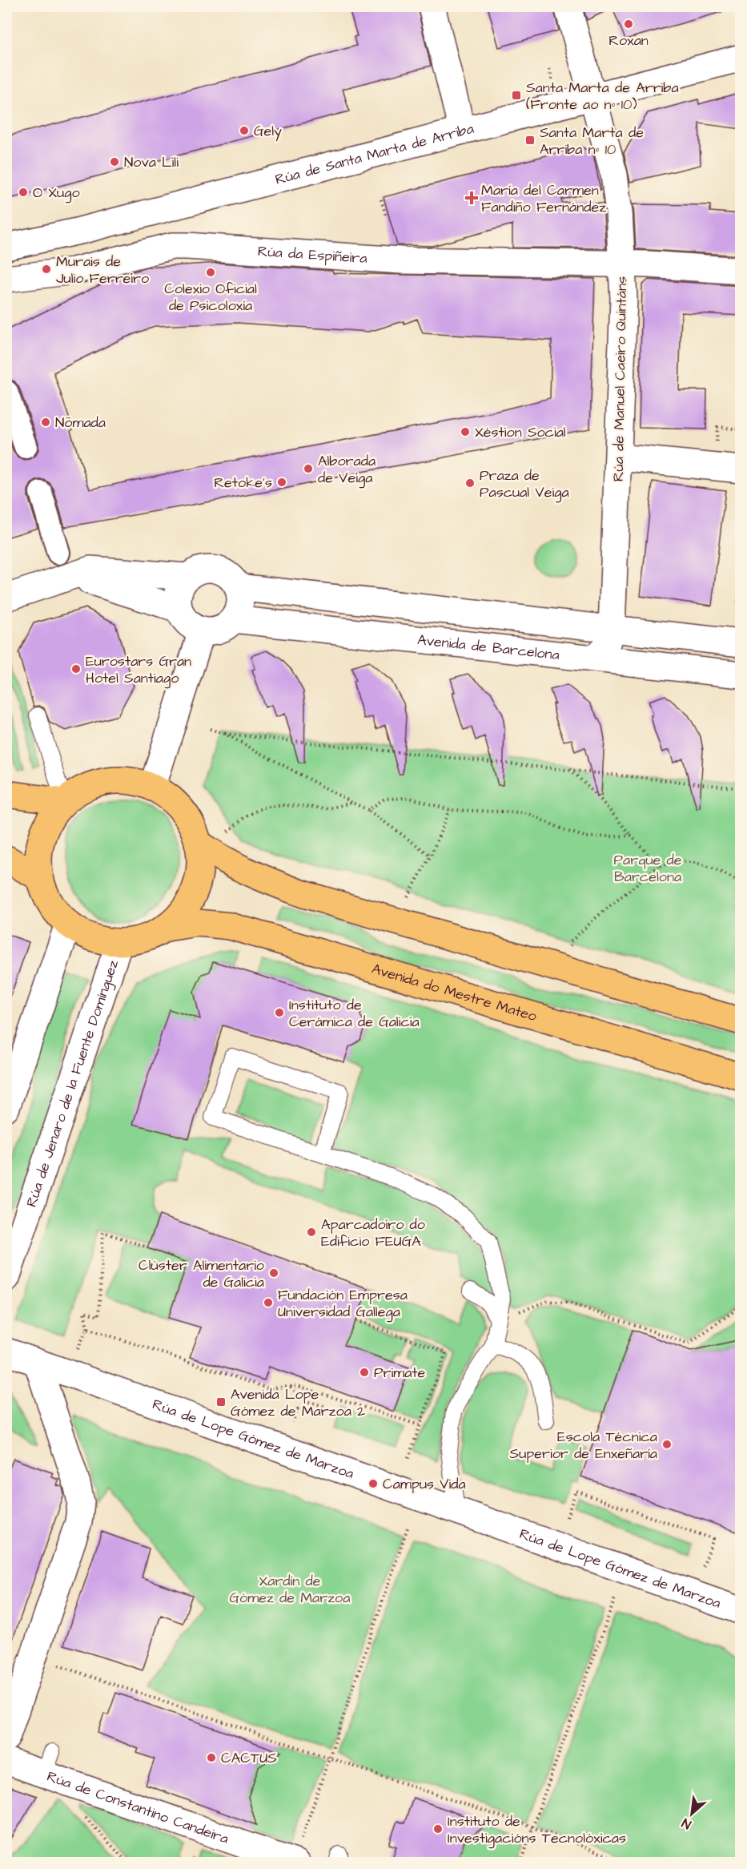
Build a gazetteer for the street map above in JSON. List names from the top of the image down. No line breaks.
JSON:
{"streets":{"main road":["Avenida do Mestre Mateo"],"street":["Rúa de Santa Marta de Arriba","Rúa da Espiñeira","Rúa de Manuel Caeiro Quintáns","Avenida de Barcelona","Rúa de Jenaro de la Fuente Domínguez","Rúa de Lope Gómez de Marzoa","Rúa de Constantino Candeira"]},"crossings":[["Rúa de Santa Marta de Arriba","Rúa de Manuel Caeiro Quintáns"],["Rúa da Espiñeira","Rúa de Manuel Caeiro Quintáns"],["Rúa de Manuel Caeiro Quintáns","Avenida de Barcelona"],["Avenida do Mestre Mateo","Rúa de Jenaro de la Fuente Domínguez"]],"parks":["Parque de Barcelona","Xardín de Gómez de Marzoa"],"places":{"other":["Roxan","Gely","Nova Lili","O Xugo","Murais de Julio Ferreiro","Colexio Oficial de Psicoloxía","Nömada","Xéstion Social","Alborada de Veiga","Retoke's","Praza de Pascual Veiga","Eurostars Gran Hotel Santiago","Instituto de Cerámica de Galicia","Aparcadoiro do Edificio FEUGA","Clúster Alimentario de Galicia","Fundación Empresa Universidad Gallega","Primate","Escola Técnica Superior de Enxeñaría","Campus Vida","CACTUS","Instituto de Investigacións Tecnolóxicas"],"transit":["Santa Marta de Arriba (Fronte ao nº 10)","Santa Marta de Arriba nº 10","Avenida Lope Gómez de Marzoa 2"],"health":["María del Carmen Fandiño Fernández"]},"north":"bottom left"}
